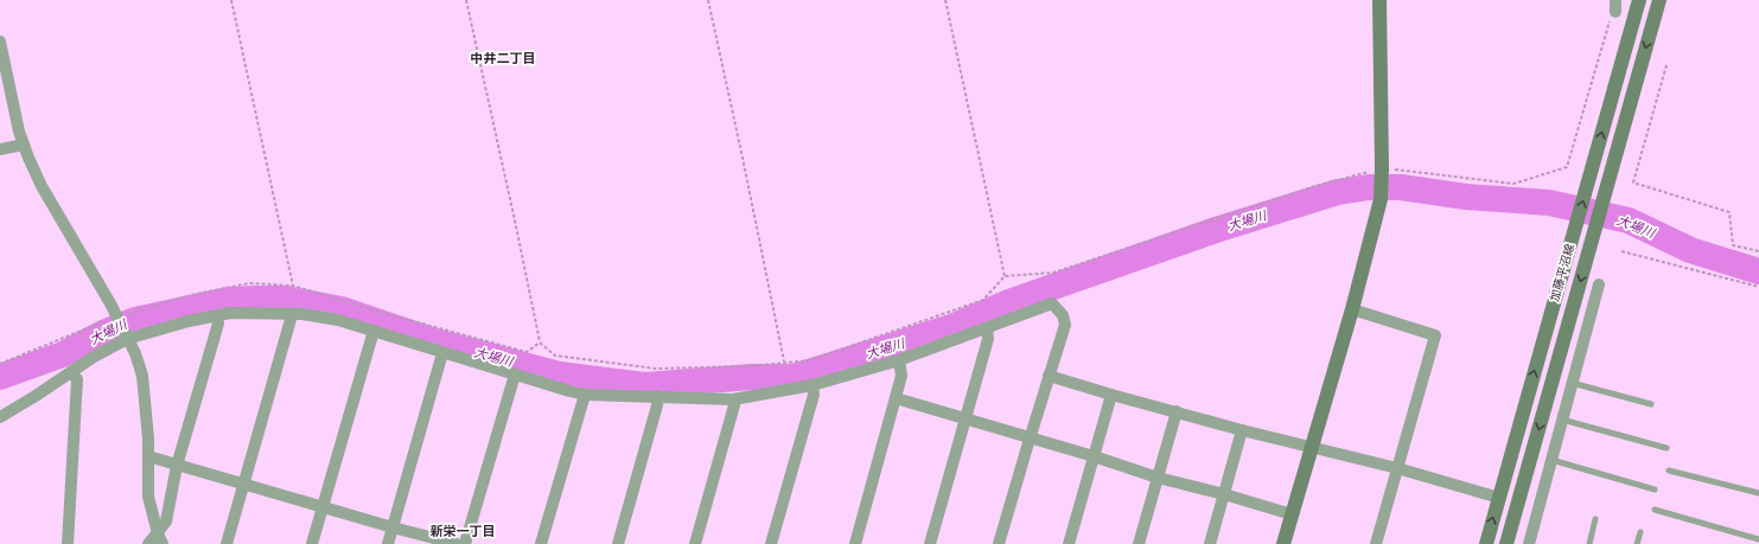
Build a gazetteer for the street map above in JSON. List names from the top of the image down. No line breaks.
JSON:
{"streets":{"main road":["加藤平沼線"]},"districts":["中井二丁目","新栄一丁目"],"water":["大場川"]}
